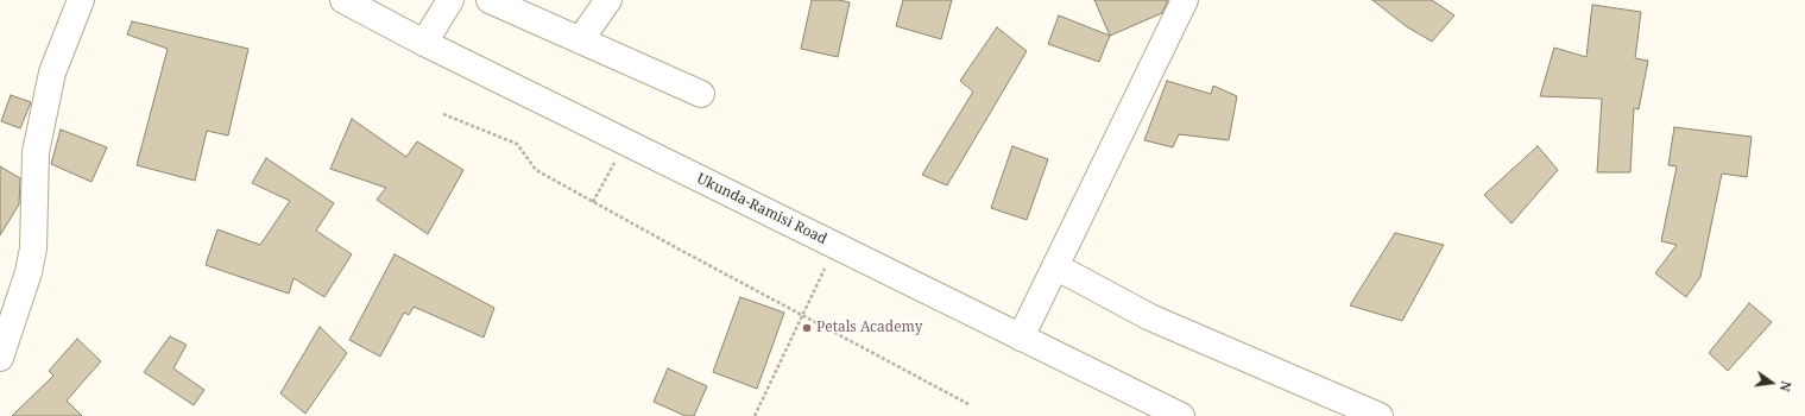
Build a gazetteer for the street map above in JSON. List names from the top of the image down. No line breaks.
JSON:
{"streets":{"main road":["Ukunda-Ramisi Road"]},"places":["Petals Academy"],"north":"right"}
